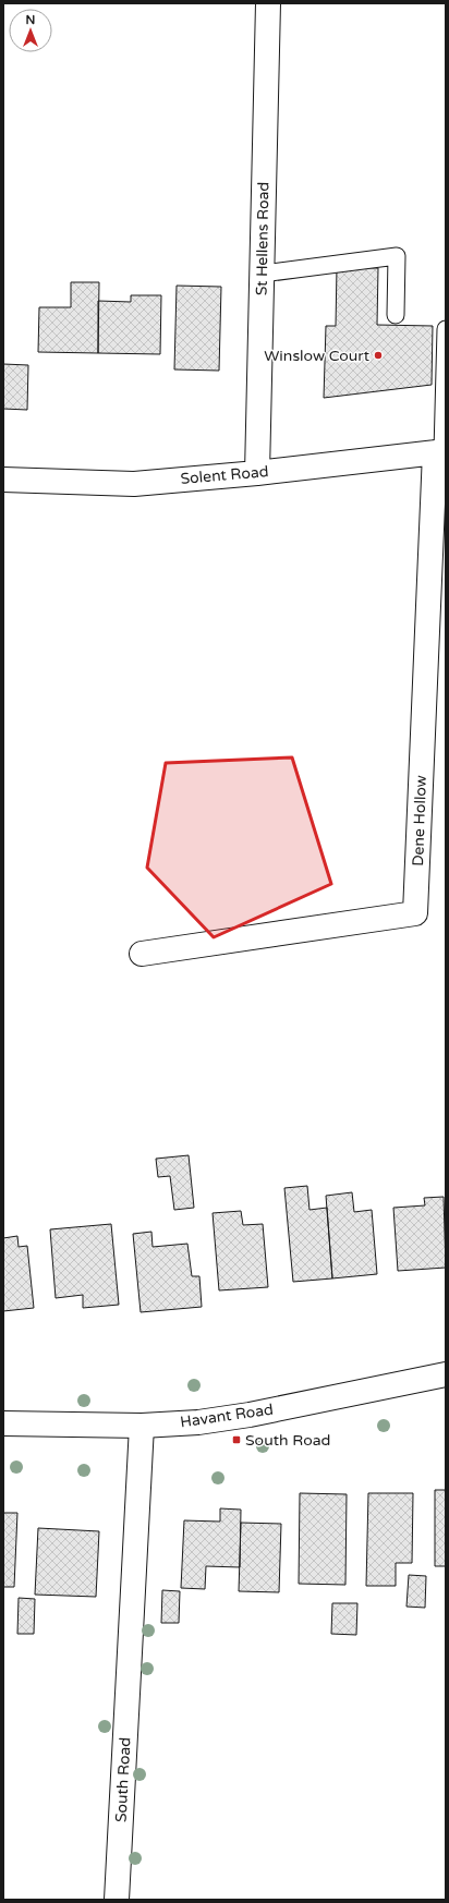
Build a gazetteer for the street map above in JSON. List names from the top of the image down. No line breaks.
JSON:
{"streets":{"street":["St Hellens Road","Solent Road","Dene Hollow","Havant Road","South Road"]},"crossings":[["St Hellens Road","Solent Road"],["Solent Road","Dene Hollow"],["Havant Road","South Road"]],"places":{"other":["Winslow Court"],"transit":["South Road"]},"north":"top"}
